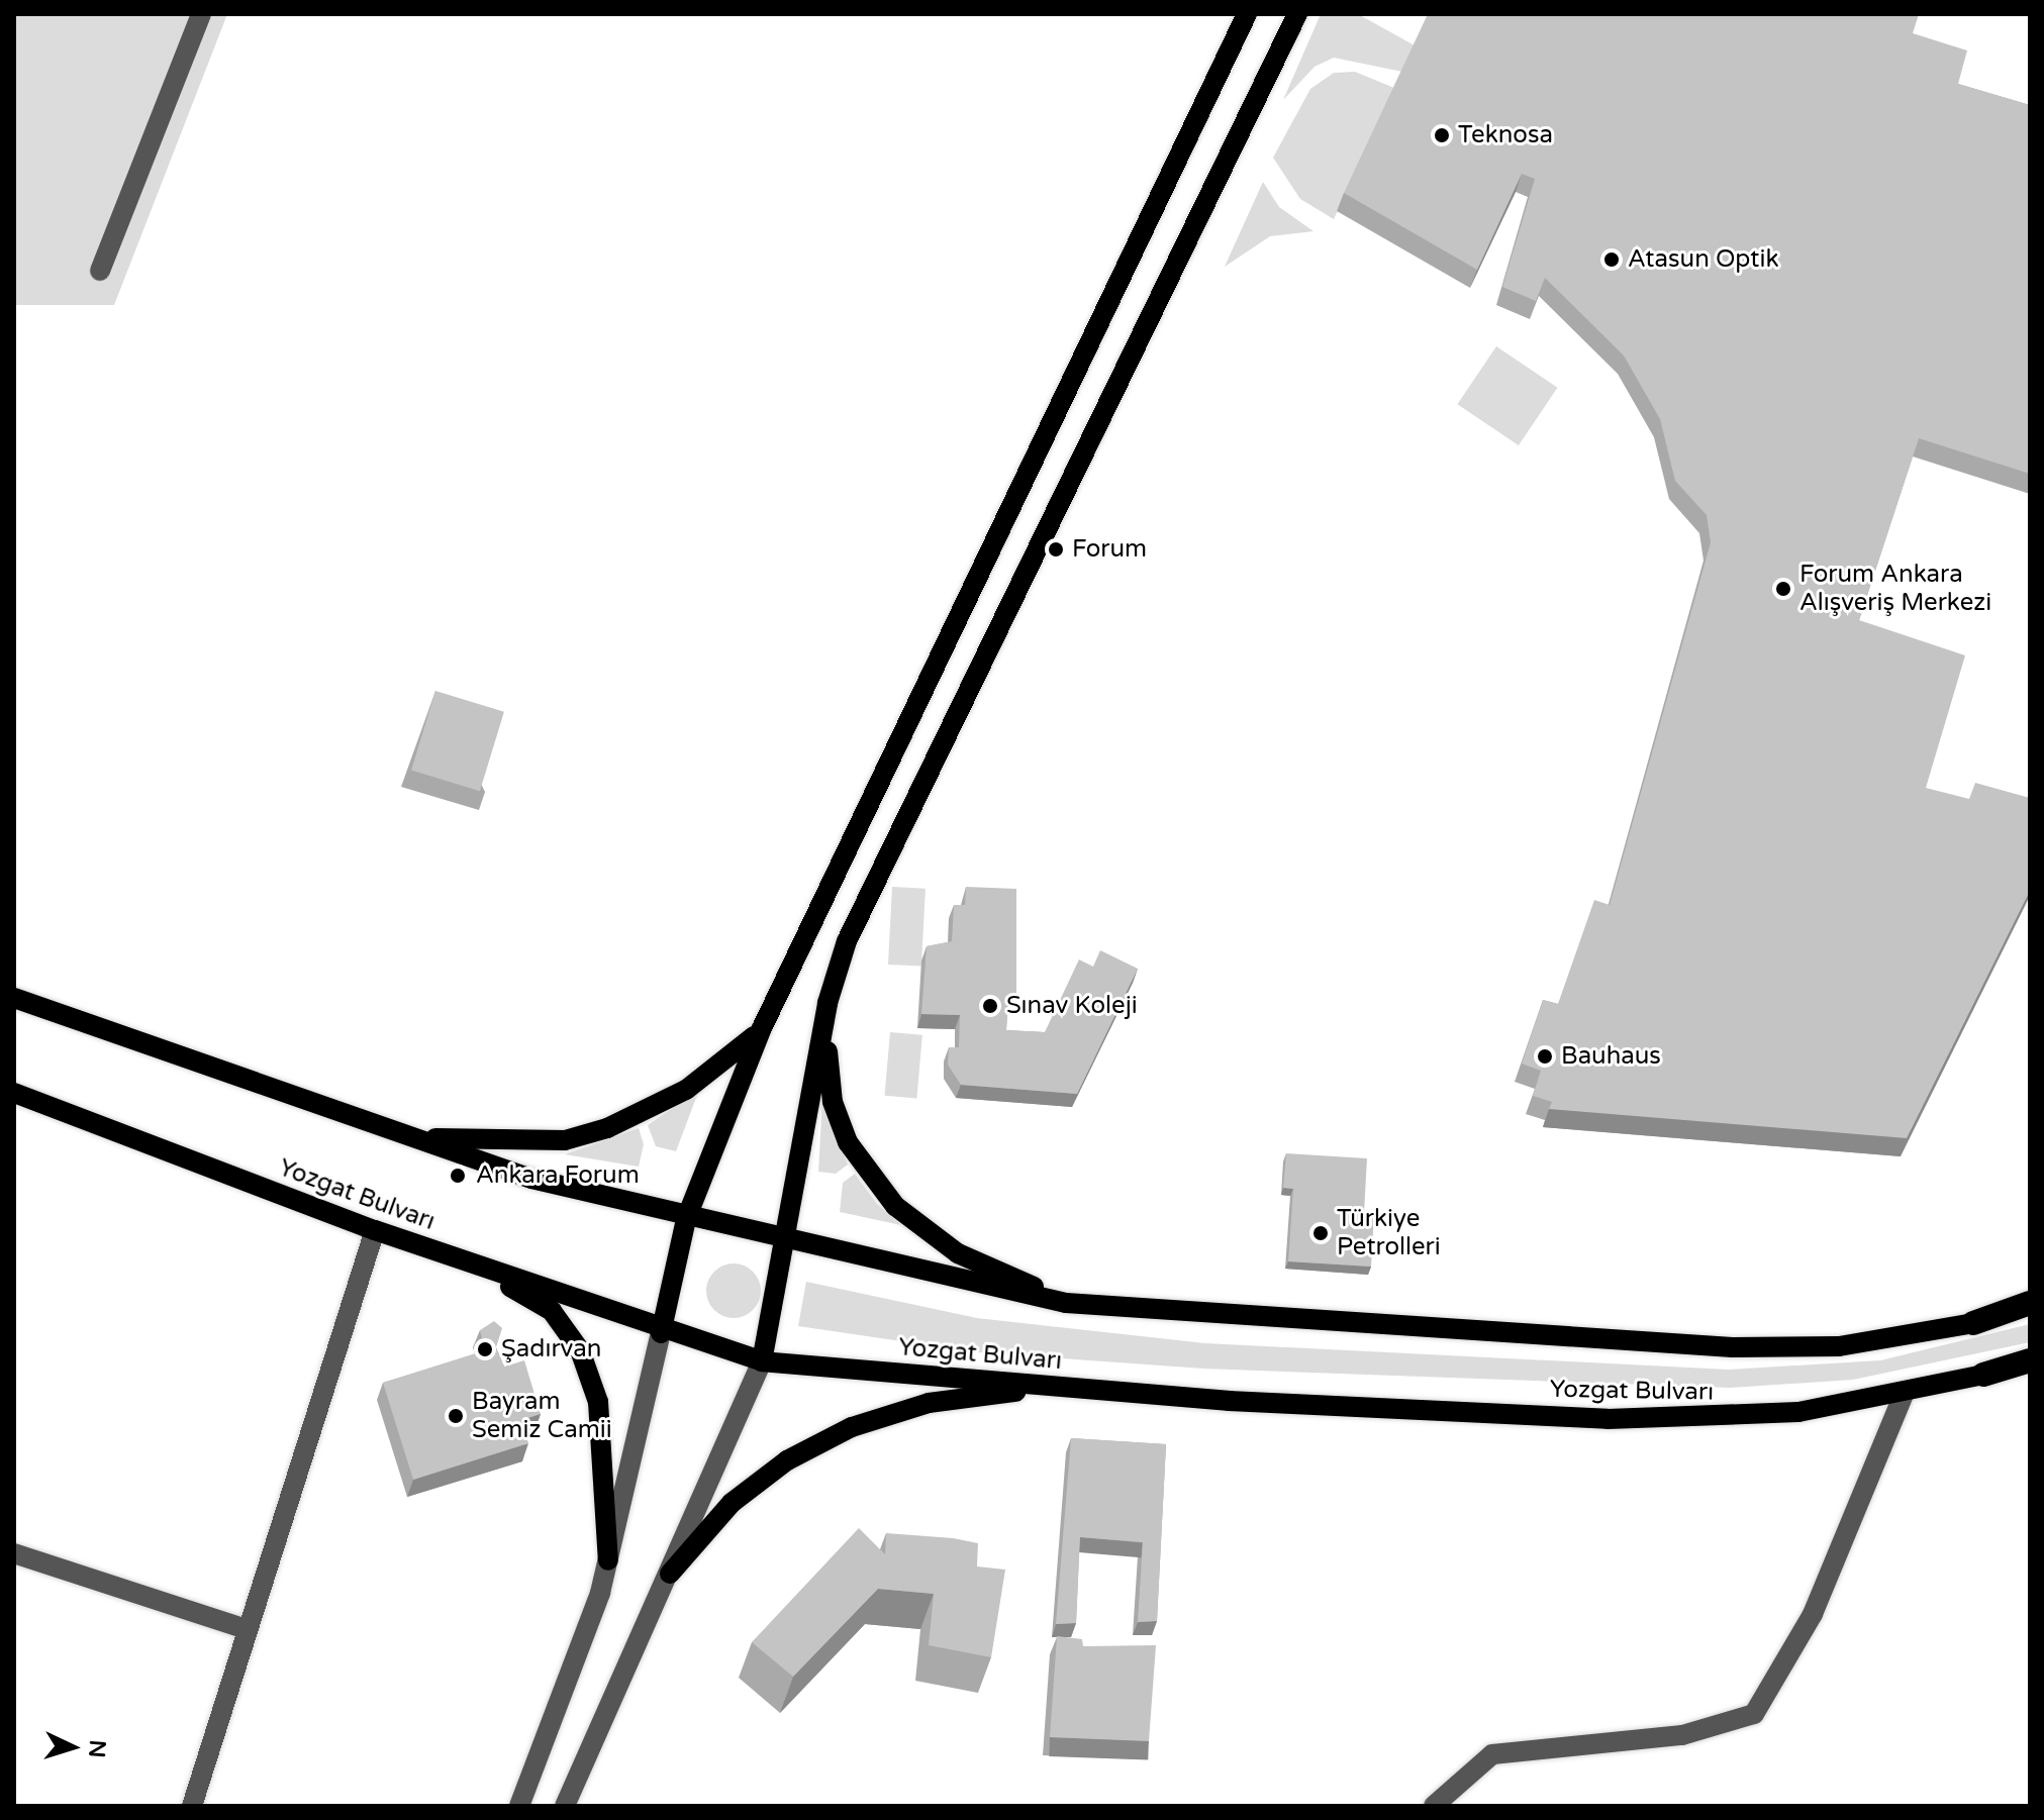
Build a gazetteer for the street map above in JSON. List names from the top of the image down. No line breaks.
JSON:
{"streets":{"main road":["Yozgat Bulvarı"]},"places":["Teknosa","Atasun Optik","Forum","Forum Ankara Alışveriş Merkezi","Sınav Koleji","Bauhaus","Ankara Forum","Türkiye Petrolleri","Şadırvan","Bayram Semiz Camii"],"north":"right"}
